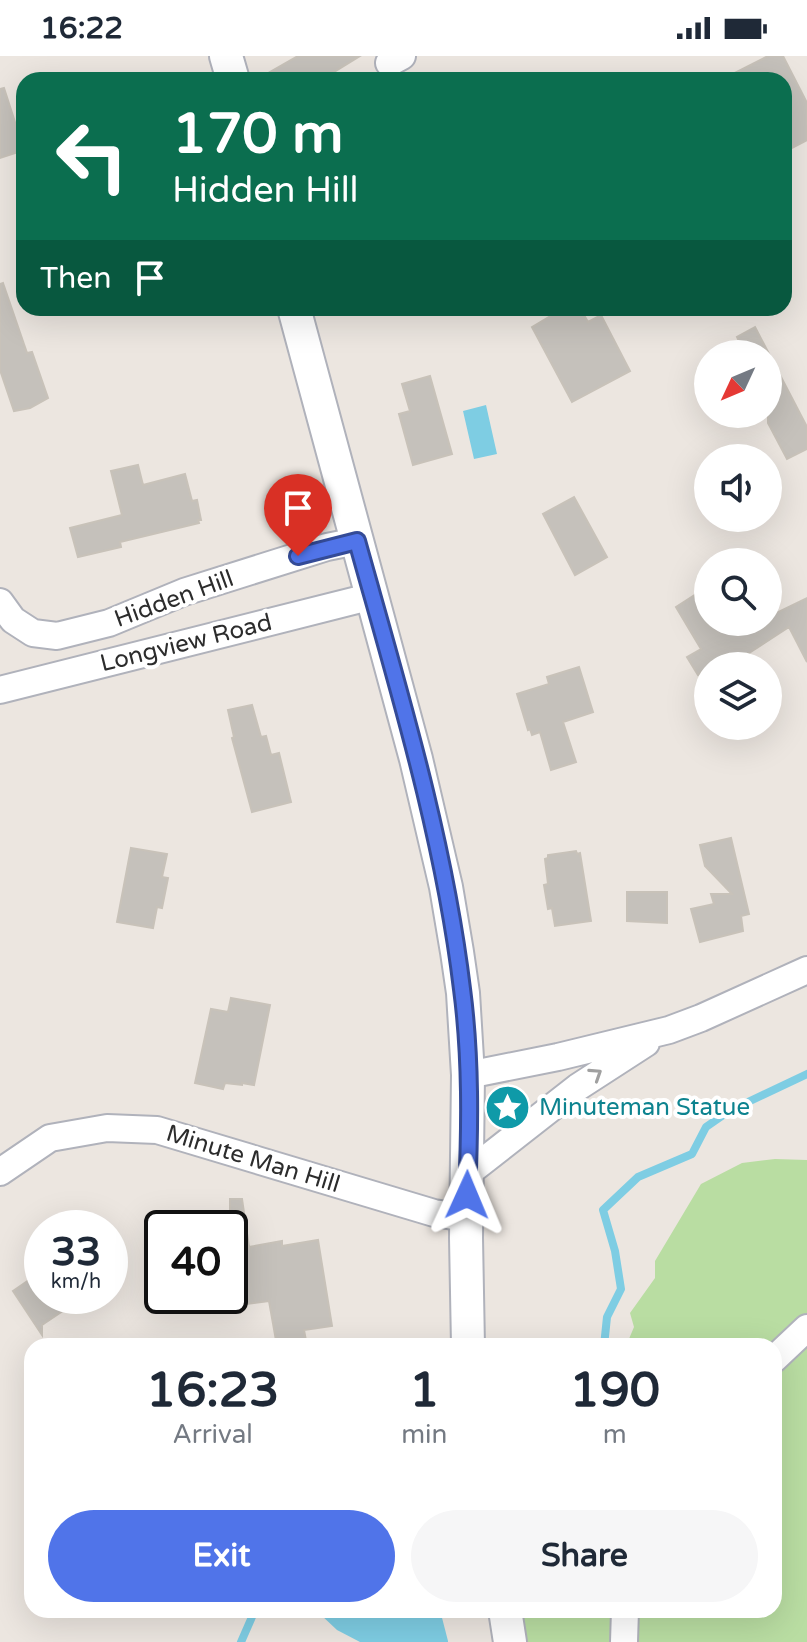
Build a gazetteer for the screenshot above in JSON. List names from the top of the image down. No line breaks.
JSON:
{"streets":{"street":["Hidden Hill","Longview Road","Minute Man Hill"]},"places":{"place":["Minuteman Statue"]},"north":"bottom left","page":{"status":"16:22","turn":["170 m","Hidden Hill"],"then":"Then","speed":"33 km/h","limit":"40","eta":["16:23","Arrival","1","min","190","m"],"buttons":["Exit","Share"]}}
